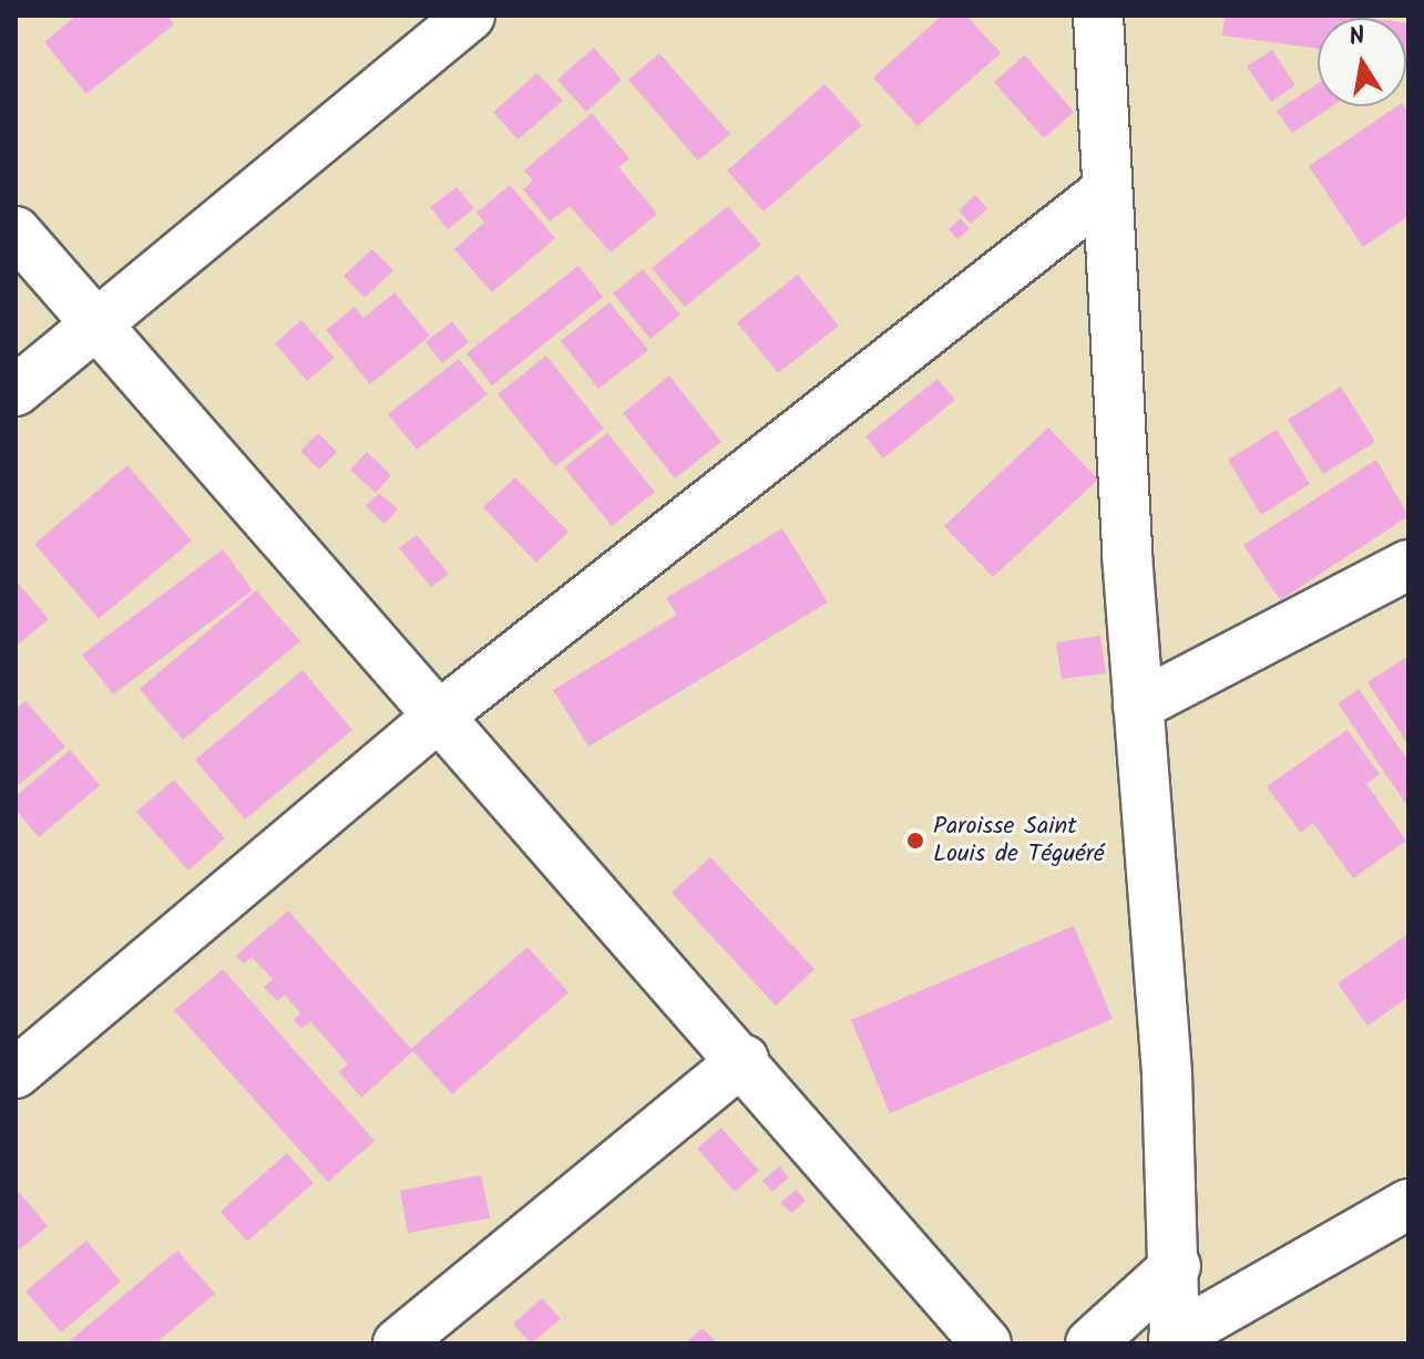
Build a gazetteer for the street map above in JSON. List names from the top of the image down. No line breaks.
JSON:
{"places":["Paroisse Saint Louis de Téguéré"],"north":"top"}
